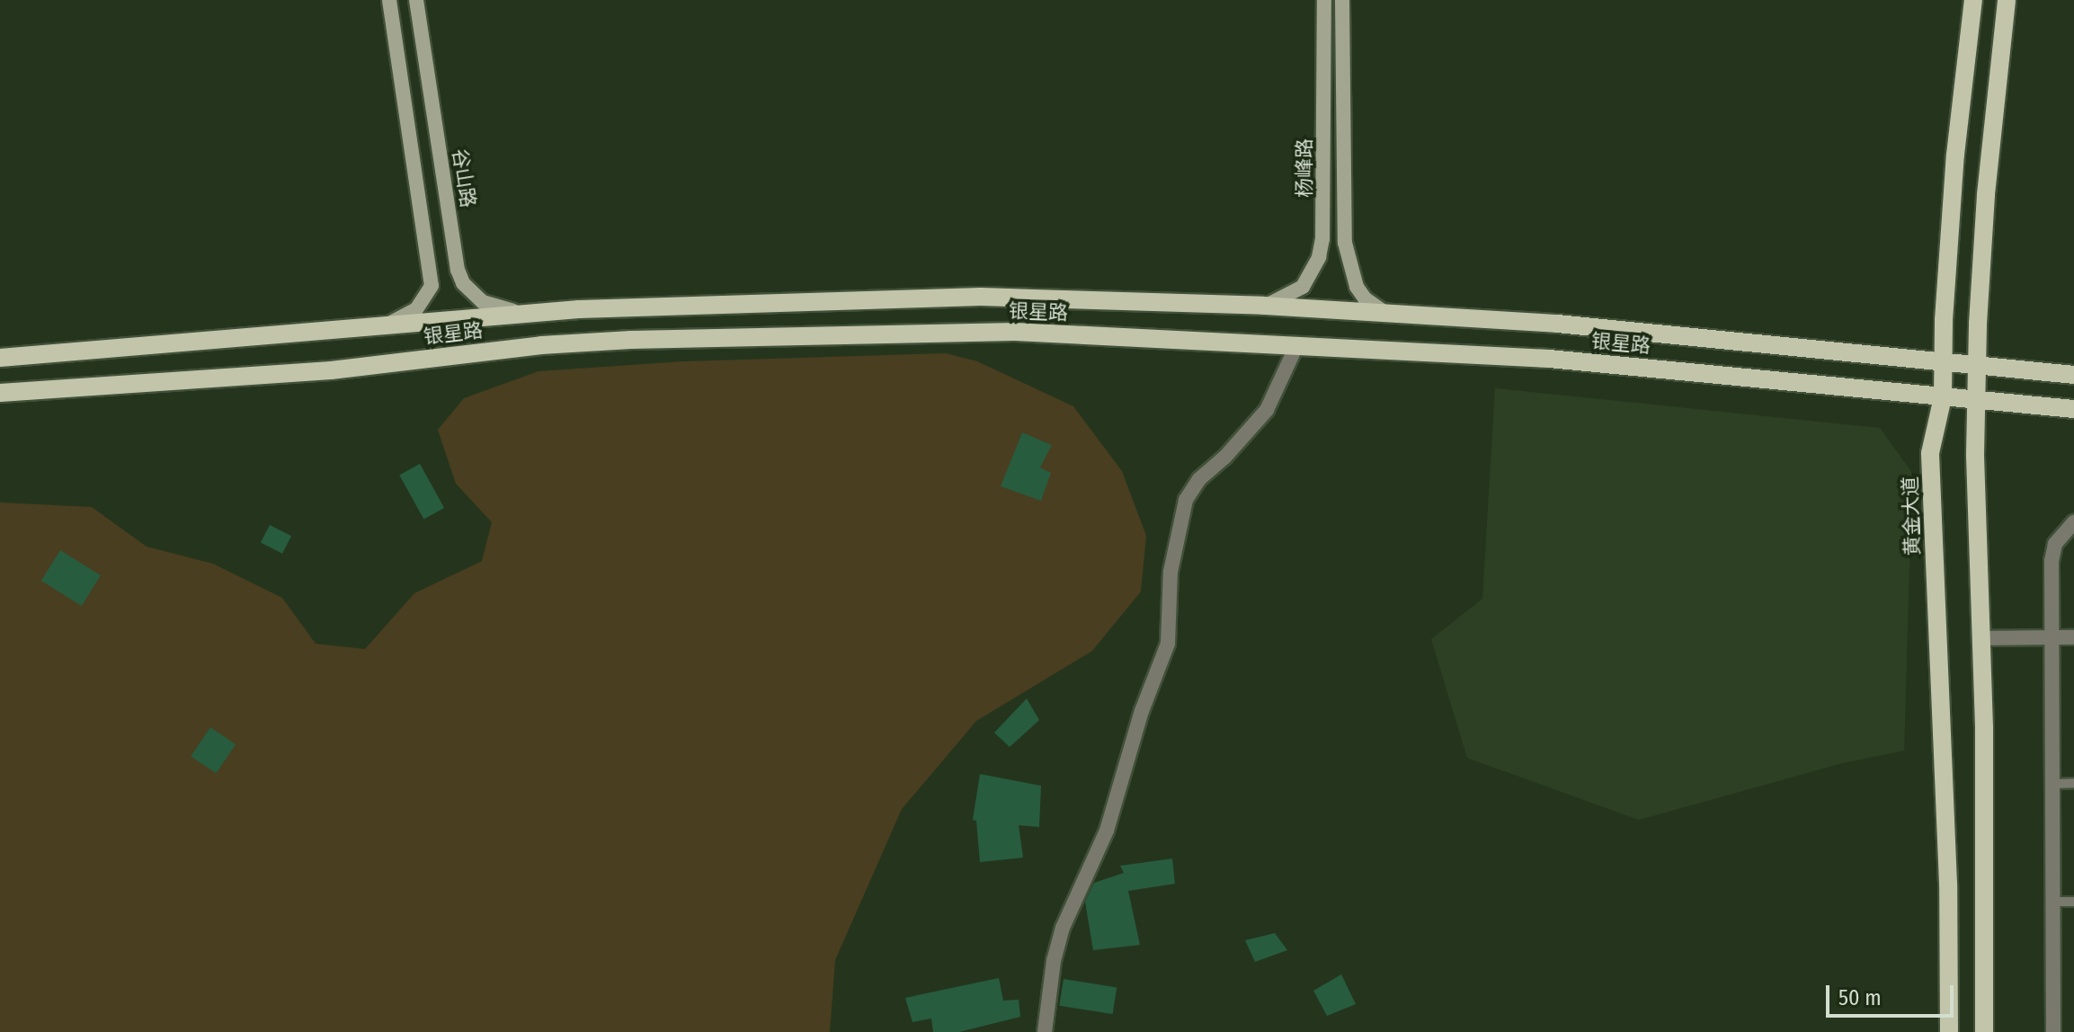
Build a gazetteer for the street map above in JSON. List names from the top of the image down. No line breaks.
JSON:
{"streets":{"main road":["杨峰路","谷山路","银星路","黄金大道"]},"crossings":[["杨峰路","银星路"],["谷山路","银星路"],["银星路","黄金大道"]],"scale_bar":"50 m"}
